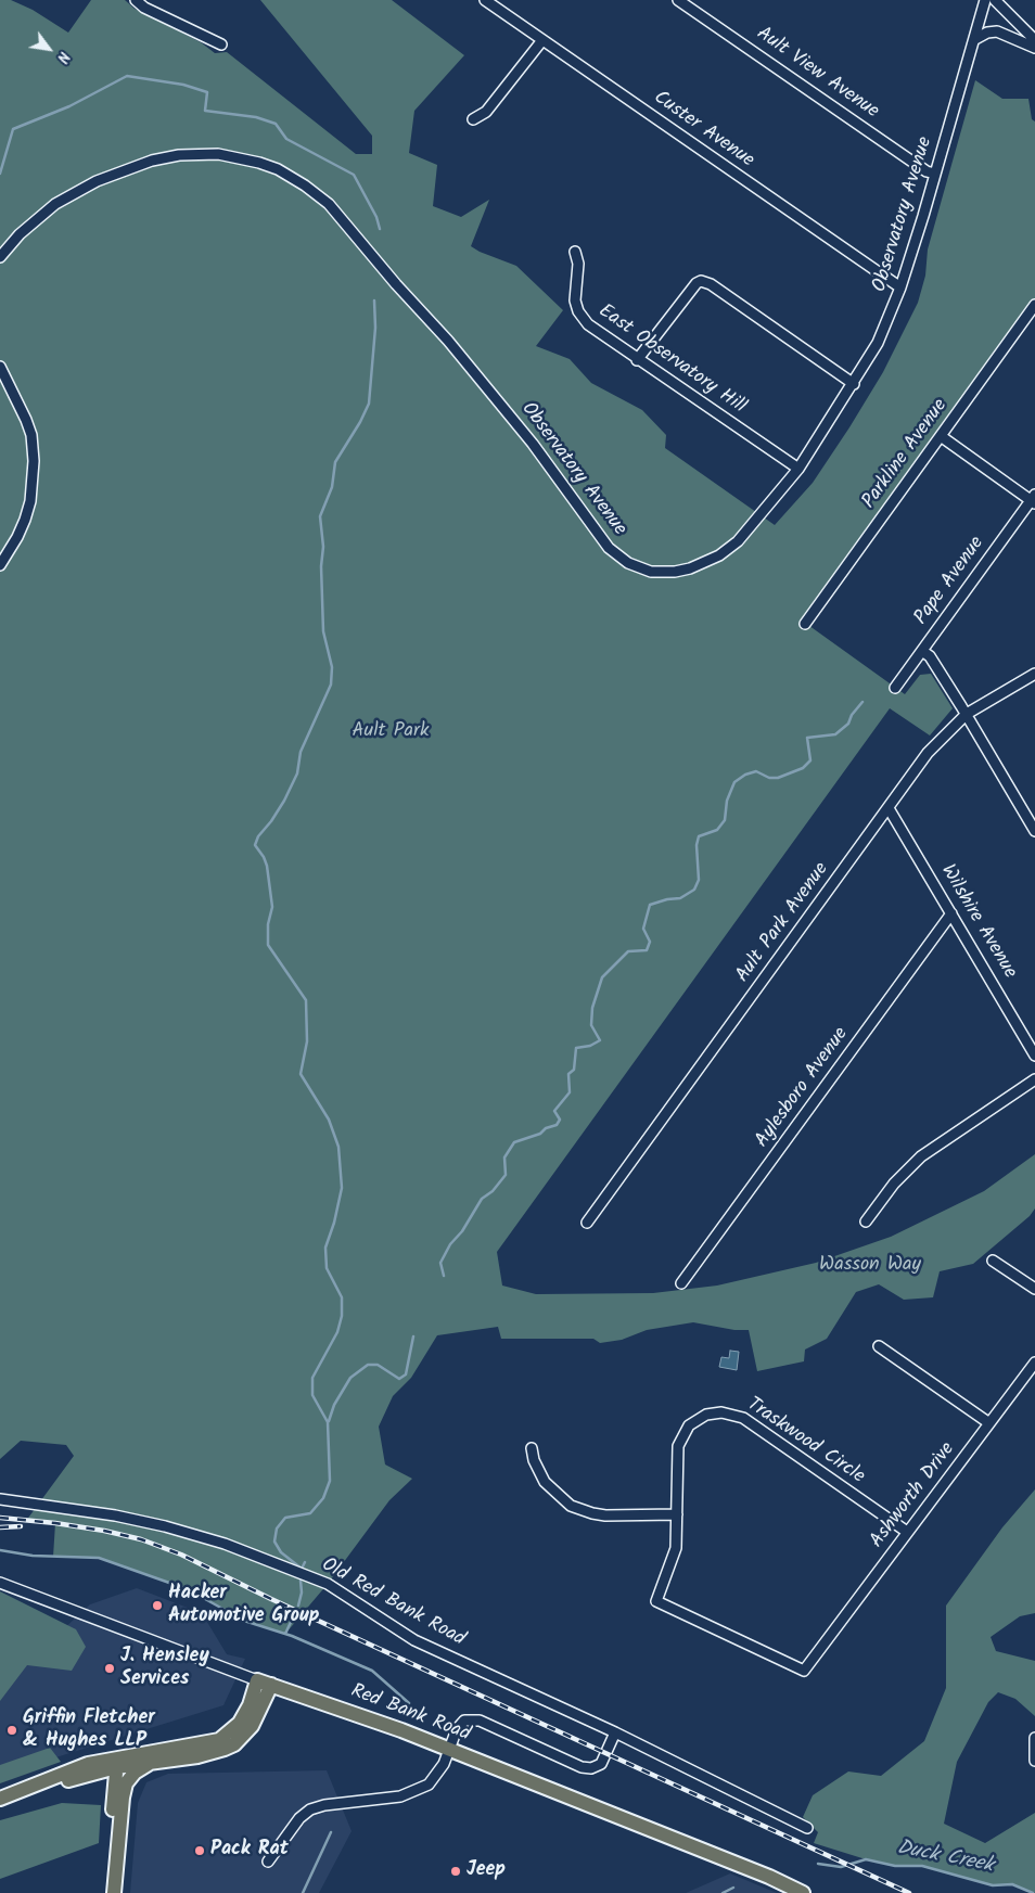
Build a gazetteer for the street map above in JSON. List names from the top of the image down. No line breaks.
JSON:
{"streets":{"highway":["Red Bank Road"],"street":["Ault View Avenue","Custer Avenue","Observatory Avenue","East Observatory Hill","Parkline Avenue","Pape Avenue","Wilshire Avenue","Ault Park Avenue","Aylesboro Avenue","Traskwood Circle","Ashworth Drive","Old Red Bank Road"]},"crossings":[["Ault View Avenue","Observatory Avenue"],["Custer Avenue","Observatory Avenue"],["Observatory Avenue","East Observatory Hill"],["Wilshire Avenue","Ault Park Avenue"],["Wilshire Avenue","Aylesboro Avenue"],["Traskwood Circle","Ashworth Drive"]],"water":["Duck Creek"],"parks":["Ault Park","Wasson Way"],"places":["Hacker Automotive Group","J. Hensley Services","Griffin Fletcher & Hughes LLP","Pack Rat","Jeep"],"north":"bottom right"}
